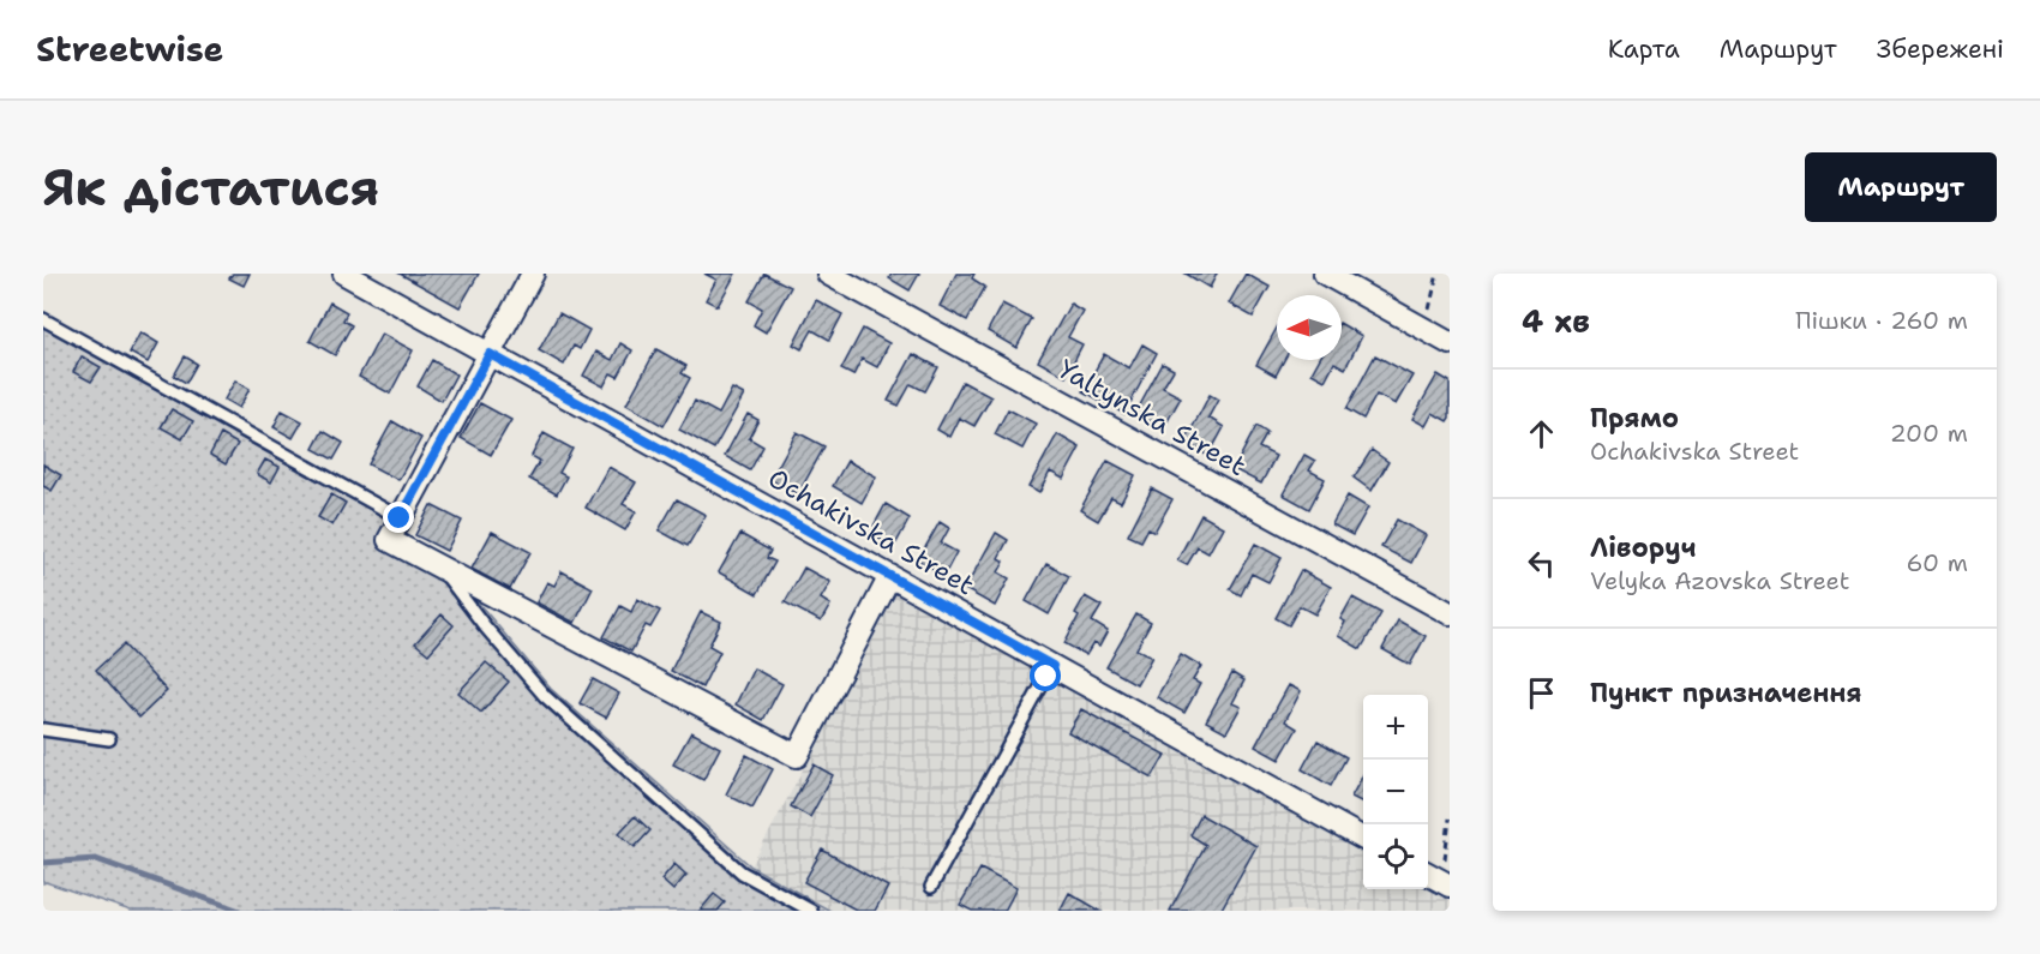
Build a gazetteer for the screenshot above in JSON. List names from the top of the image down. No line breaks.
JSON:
{"streets":{"street":["Yaltynska Street","Ochakivska Street"]},"north":"left","page":{"header":"Streetwise","nav":["Карта","Маршрут","Збережені"],"buttons":"Маршрут","title":"Як дістатися","heading":["4 хв","Пішки · 260 m"],"list":[["Прямо","Ochakivska Street","200 m"],["Ліворуч","Velyka Azovska Street","60 m"],"Пункт призначення"],"map_buttons":["+","−"]}}
